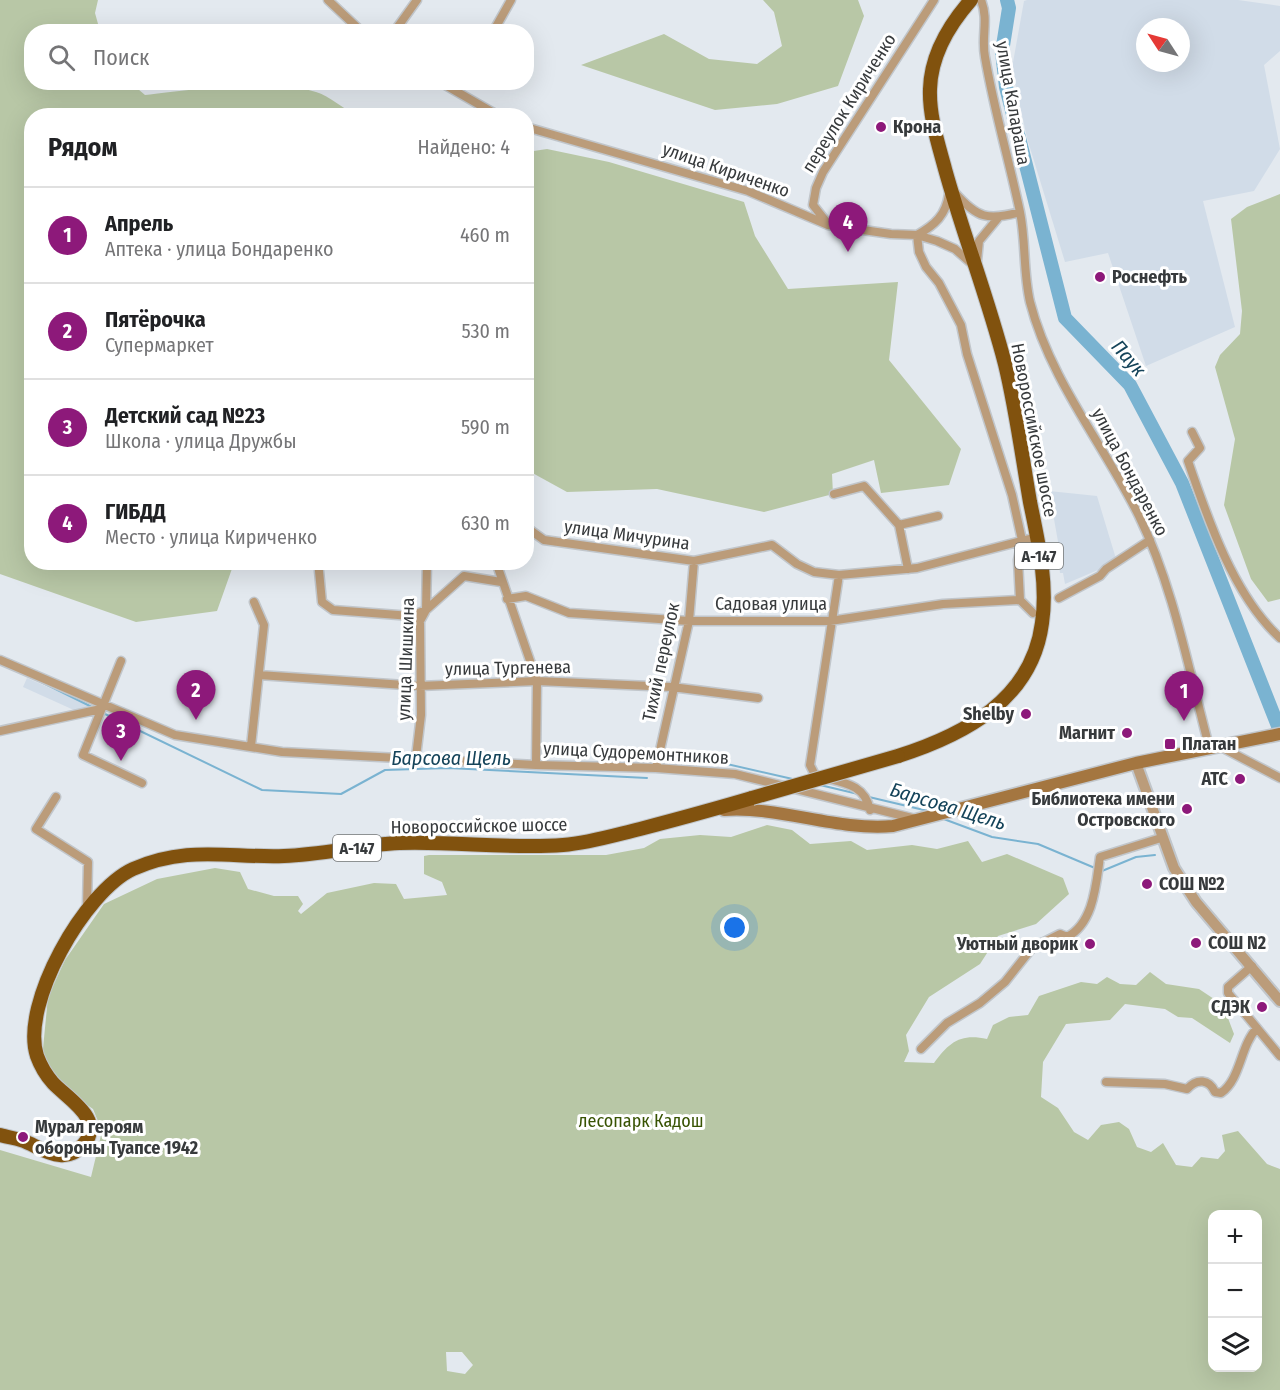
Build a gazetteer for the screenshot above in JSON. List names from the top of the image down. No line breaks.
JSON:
{"streets":{"highway":["Новороссийское шоссе","А-147"],"street":["переулок Кириченко","улица Калараша","улица Кириченко","улица Бондаренко","улица Мичурина","Садовая улица","улица Шишкина","Тихий переулок","улица Тургенева","улица Судоремонтников"]},"crossings":[["переулок Кириченко","улица Кириченко"],["улица Калараша","улица Бондаренко"],["улица Кириченко","Новороссийское шоссе"],["Новороссийское шоссе","улица Бондаренко"],["Новороссийское шоссе","улица Мичурина"],["Новороссийское шоссе","улица Судоремонтников"],["улица Мичурина","Тихий переулок"],["Садовая улица","Тихий переулок"],["улица Шишкина","улица Тургенева"],["улица Шишкина","улица Судоремонтников"],["Тихий переулок","улица Тургенева"],["Тихий переулок","улица Судоремонтников"]],"water":["Паук","Барсова Щель"],"parks":["лесопарк Кадош"],"places":{"other":["Крона","Роснефть","Shelby","Магнит","АТС","Библиотека имени Островского","СОШ №2","СОШ N2","Уютный дворик","СДЭК","Мурал героям обороны Туапсе 1942"],"transit":["Платан"]},"north":"top left","page":{"search":"Поиск","heading":["Рядом","Найдено: 4"],"list":[{"mark":"1","name":"Апрель","note":"Аптека · улица Бондаренко","value":"460 m"},{"mark":"2","name":"Пятёрочка","note":"Супермаркет","value":"530 m"},{"mark":"3","name":"Детский сад №23","note":"Школа · улица Дружбы","value":"590 m"},{"mark":"4","name":"ГИБДД","note":"Место · улица Кириченко","value":"630 m"}],"pins":["4","2","1","3"],"map_buttons":["+","−"]}}
